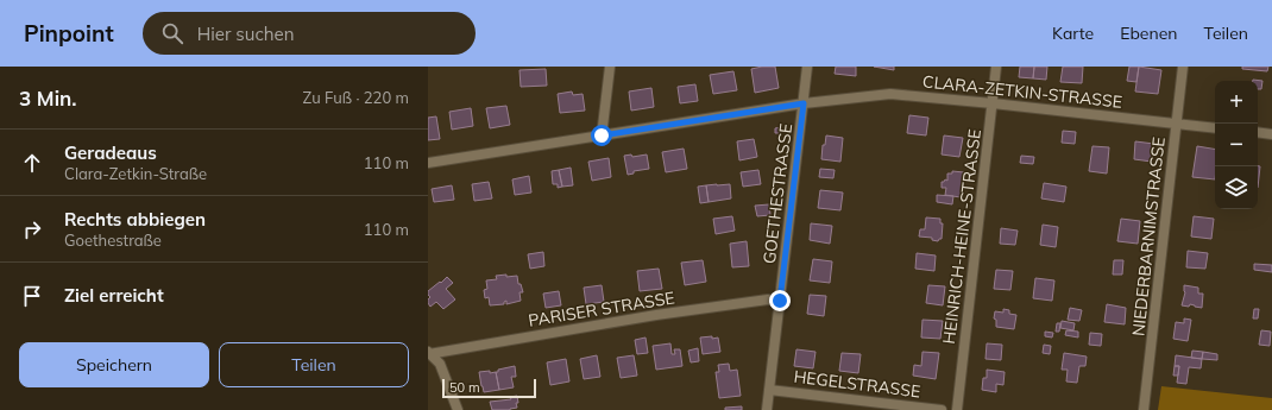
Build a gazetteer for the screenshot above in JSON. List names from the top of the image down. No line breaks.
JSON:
{"streets":{"street":["CLARA-ZETKIN-STRASSE","GOETHESTRASSE","HEINRICH-HEINE-STRASSE","NIEDERBARNIMSTRASSE","PARISER STRASSE","HEGELSTRASSE"]},"crossings":[["CLARA-ZETKIN-STRASSE","GOETHESTRASSE"],["CLARA-ZETKIN-STRASSE","HEINRICH-HEINE-STRASSE"],["CLARA-ZETKIN-STRASSE","NIEDERBARNIMSTRASSE"],["GOETHESTRASSE","PARISER STRASSE"],["GOETHESTRASSE","HEGELSTRASSE"]],"scale_bar":"50 m","page":{"header":"Pinpoint","search":"Hier suchen","nav":["Karte","Ebenen","Teilen"],"heading":["3 Min.","Zu Fuß · 220 m"],"map_buttons":["+","−"],"list":[["Geradeaus","Clara-Zetkin-Straße","110 m"],["Rechts abbiegen","Goethestraße","110 m"],"Ziel erreicht"],"buttons":["Speichern","Teilen"],"scale":"50 m"}}
